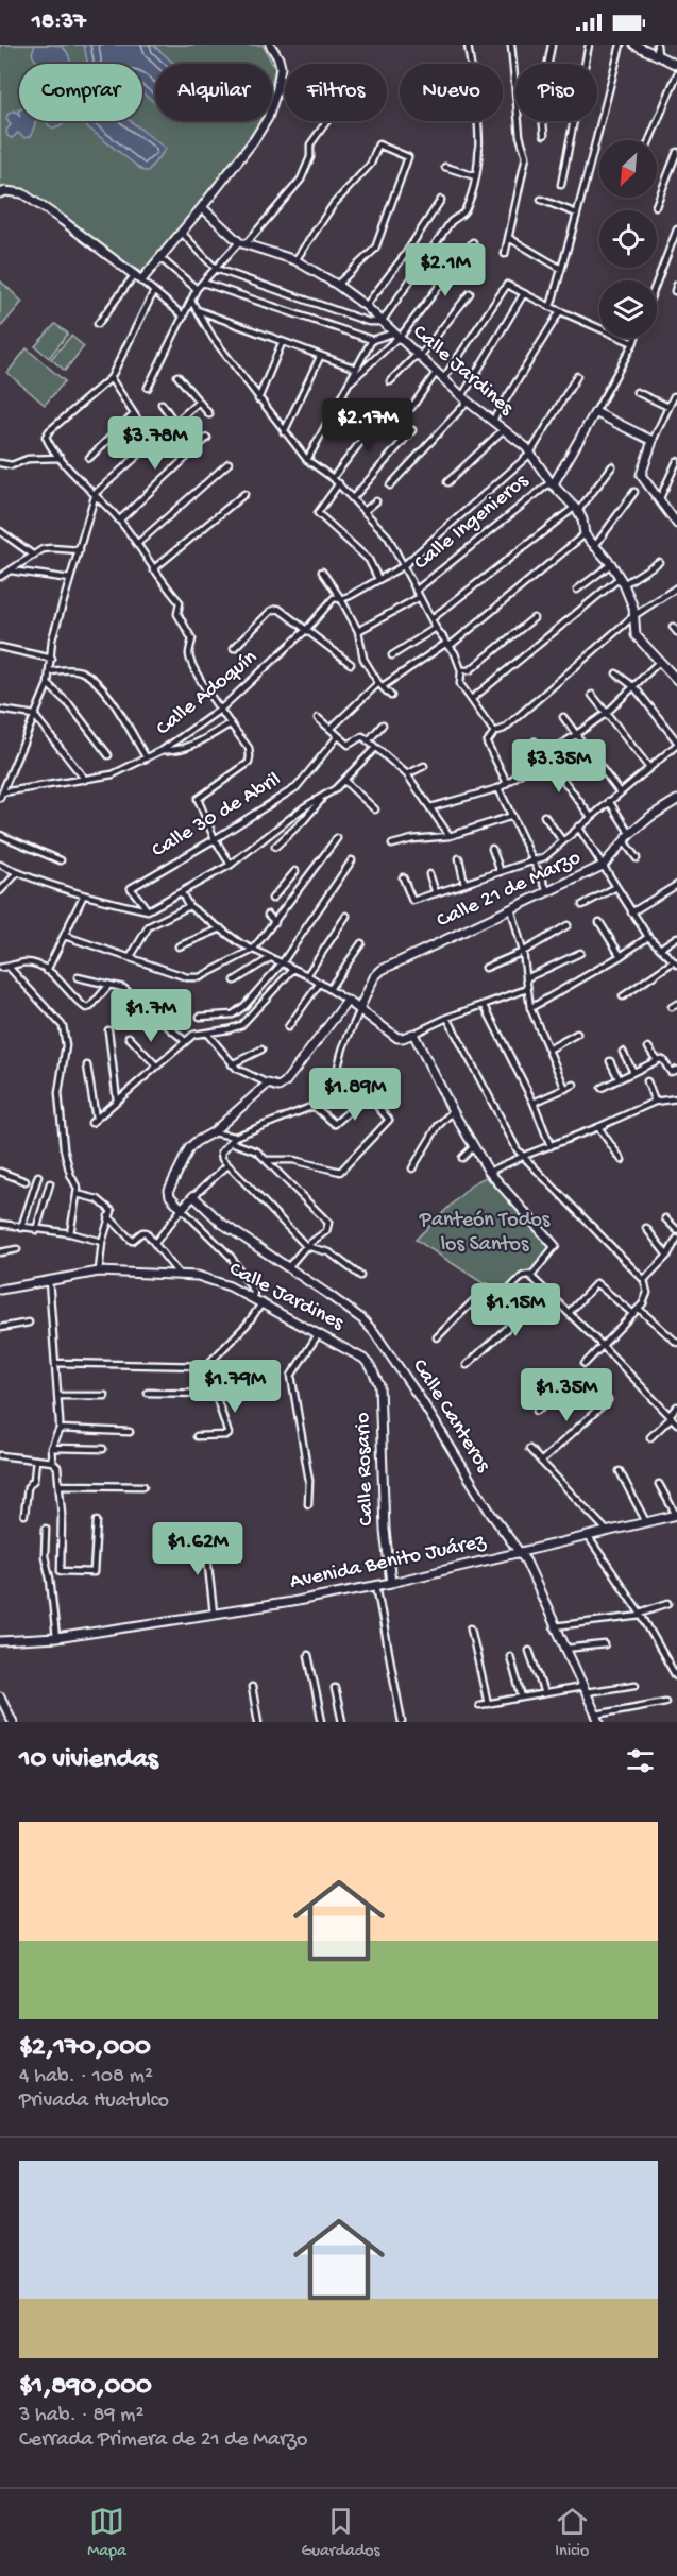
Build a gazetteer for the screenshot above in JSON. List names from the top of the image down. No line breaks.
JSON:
{"streets":{"street":["Calle Jardines","Calle Ingenieros","Calle Adoquín","Calle 30 de Abril","Calle 21 de Marzo","Calle Canteros","Calle Rosario","Avenida Benito Juárez"]},"crossings":[["Calle Jardines","Calle Ingenieros"],["Calle Jardines","Calle Adoquín"],["Calle Jardines","Calle Rosario"],["Calle Canteros","Avenida Benito Juárez"],["Calle Rosario","Avenida Benito Juárez"]],"parks":["Panteón Todos los Santos"],"north":"bottom left","page":{"status":"18:37","chip":["Comprar","Alquilar","Filtros","Nuevo","Piso"],"price":["$2.1M","$2.17M","$3.78M","$3.35M","$1.7M","$1.89M","$1.15M","$1.79M","$1.35M","$1.62M"],"heading":"10 viviendas","list":[{"name":"$2,170,000","note":"4 hab. · 108 m² · Privada Huatulco"},{"name":"$1,890,000","note":"3 hab. · 89 m² · Cerrada Primera de 21 de Marzo"}],"tabs":["Mapa","Guardados","Inicio"]}}
